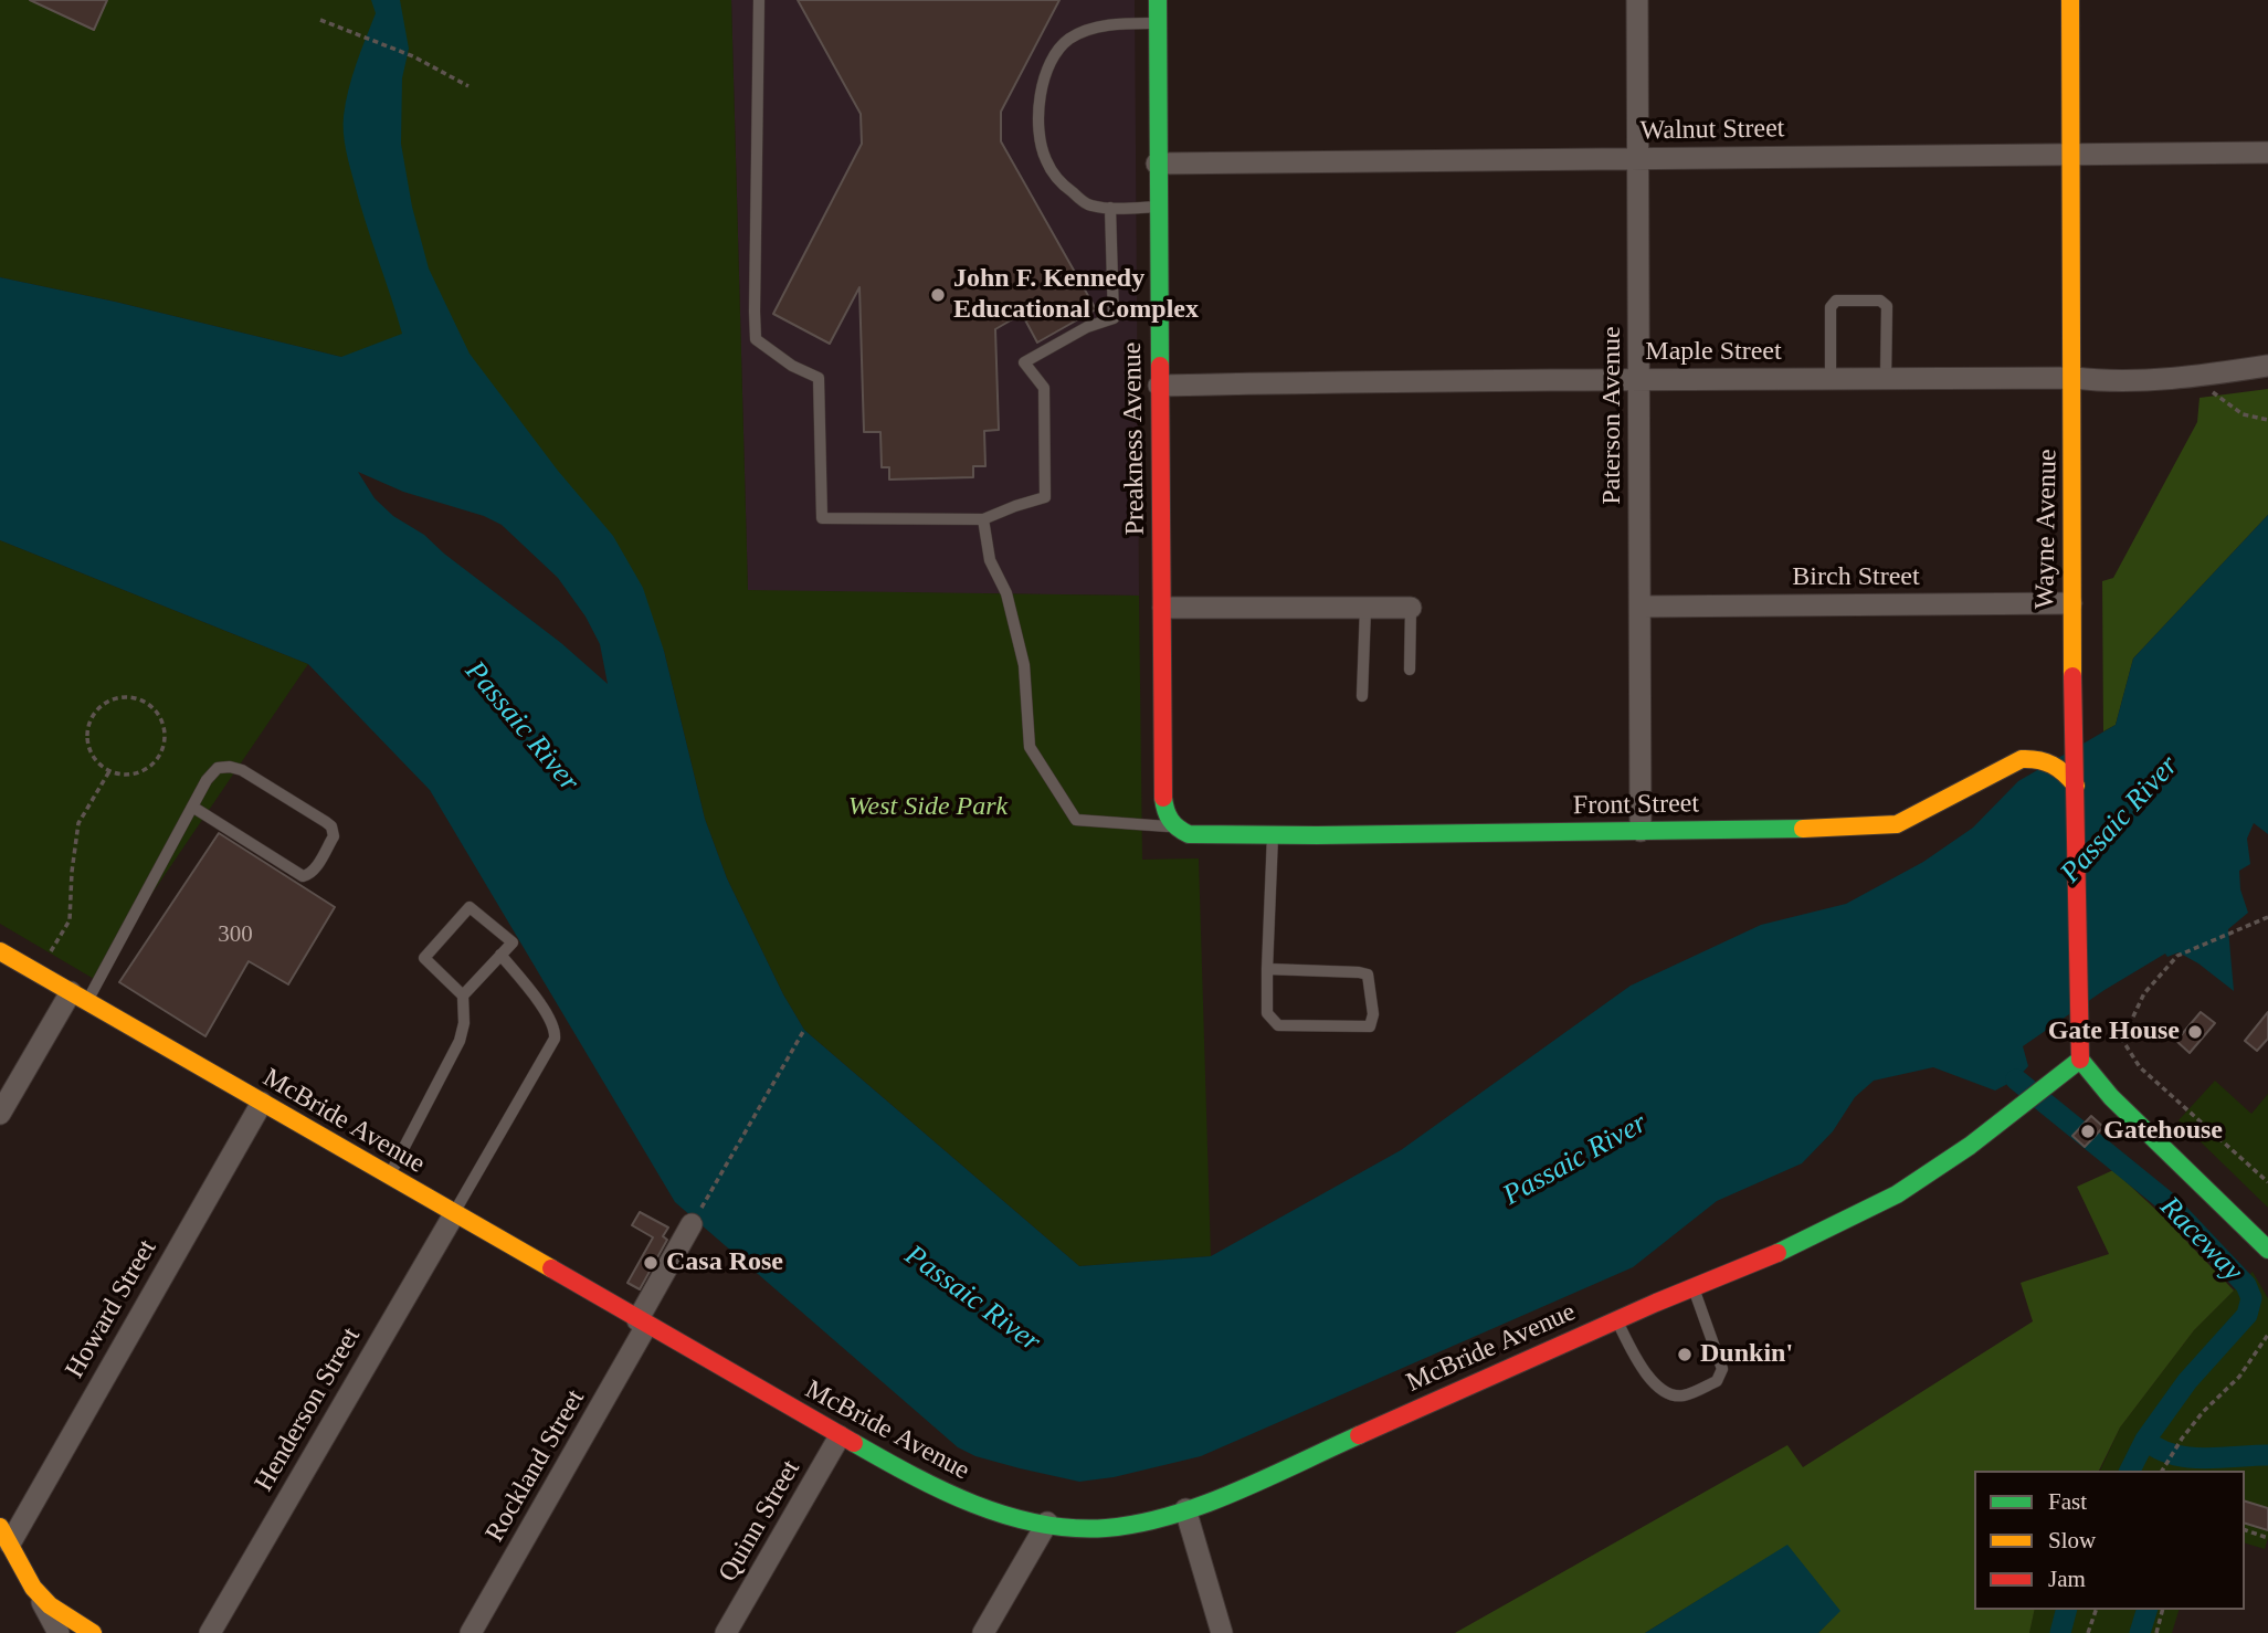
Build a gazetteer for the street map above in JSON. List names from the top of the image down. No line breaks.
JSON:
{"streets":{"main road":["Preakness Avenue","Wayne Avenue","Front Street","McBride Avenue"],"street":["Walnut Street","Maple Street","Paterson Avenue","Birch Street","Howard Street","Henderson Street","Rockland Street","Quinn Street"]},"crossings":[["Walnut Street","Paterson Avenue"],["Walnut Street","Preakness Avenue"],["Walnut Street","Wayne Avenue"],["Maple Street","Paterson Avenue"],["Maple Street","Preakness Avenue"],["Maple Street","Wayne Avenue"],["Paterson Avenue","Birch Street"],["Paterson Avenue","Front Street"],["Preakness Avenue","Front Street"],["Wayne Avenue","Birch Street"],["Wayne Avenue","Front Street"],["Wayne Avenue","McBride Avenue"],["McBride Avenue","Howard Street"],["McBride Avenue","Henderson Street"],["McBride Avenue","Rockland Street"],["McBride Avenue","Quinn Street"]],"water":["Passaic River","Raceway"],"parks":["West Side Park"],"places":["John F. Kennedy Educational Complex","Gate House","Gatehouse","Casa Rose","Dunkin'"],"house_numbers":["300"],"legend":["Fast","Slow","Jam"]}
